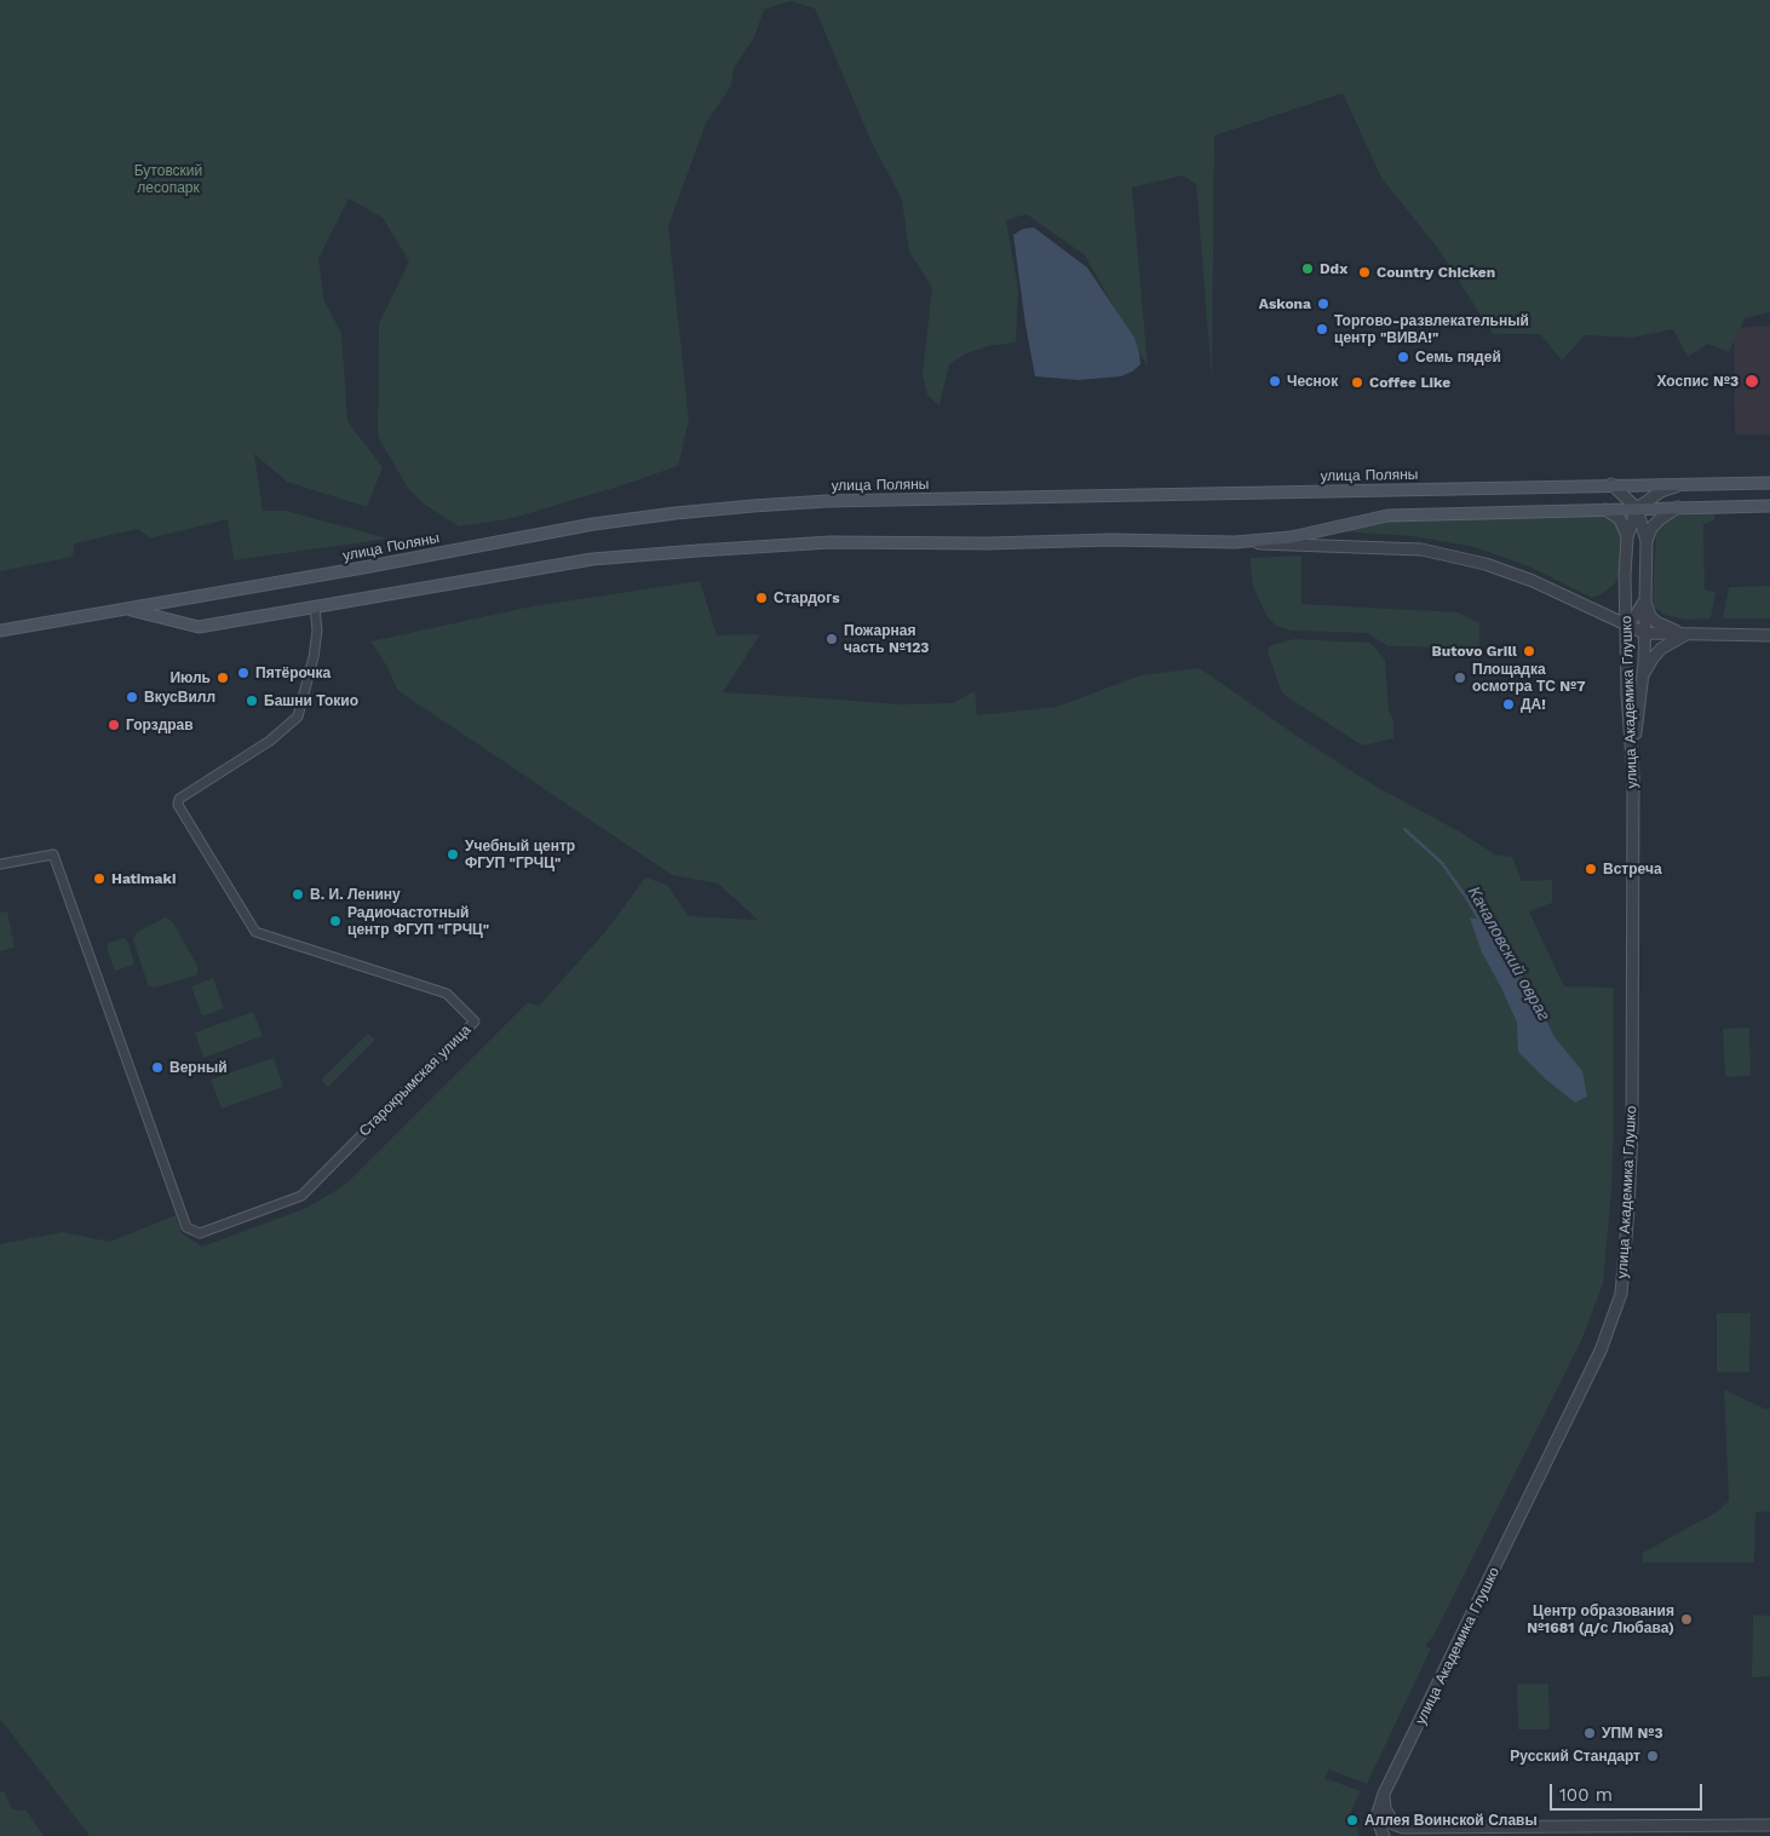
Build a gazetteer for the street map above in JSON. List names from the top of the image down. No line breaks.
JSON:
{"streets":{"main road":["улица Поляны"],"street":["улица Академика Глушко","Старокрымская улица"]},"water":["Качаловский овраг"],"parks":["Бутовский лесопарк"],"places":["Ddx","Country Chicken","Askona","Торгово-развлекательный центр \"ВИВА!\"","Семь пядей","Чеснок","Хоспис №3","Coffee Like","Стардогs","Пожарная часть №123","Butovo Grill","Пятёрочка","Июль","Площадка осмотра ТС №7","ВкусВилл","Башни Токио","ДА!","Горздрав","Учебный центр ФГУП \"ГРЧЦ\"","Встреча","Hatimaki","В. И. Ленину","Радиочастотный центр ФГУП \"ГРЧЦ\"","Верный","Центр образования №1681 (д/с Любава)","УПМ №3","Русский Стандарт","Аллея Воинской Славы"],"scale_bar":"100 m"}
